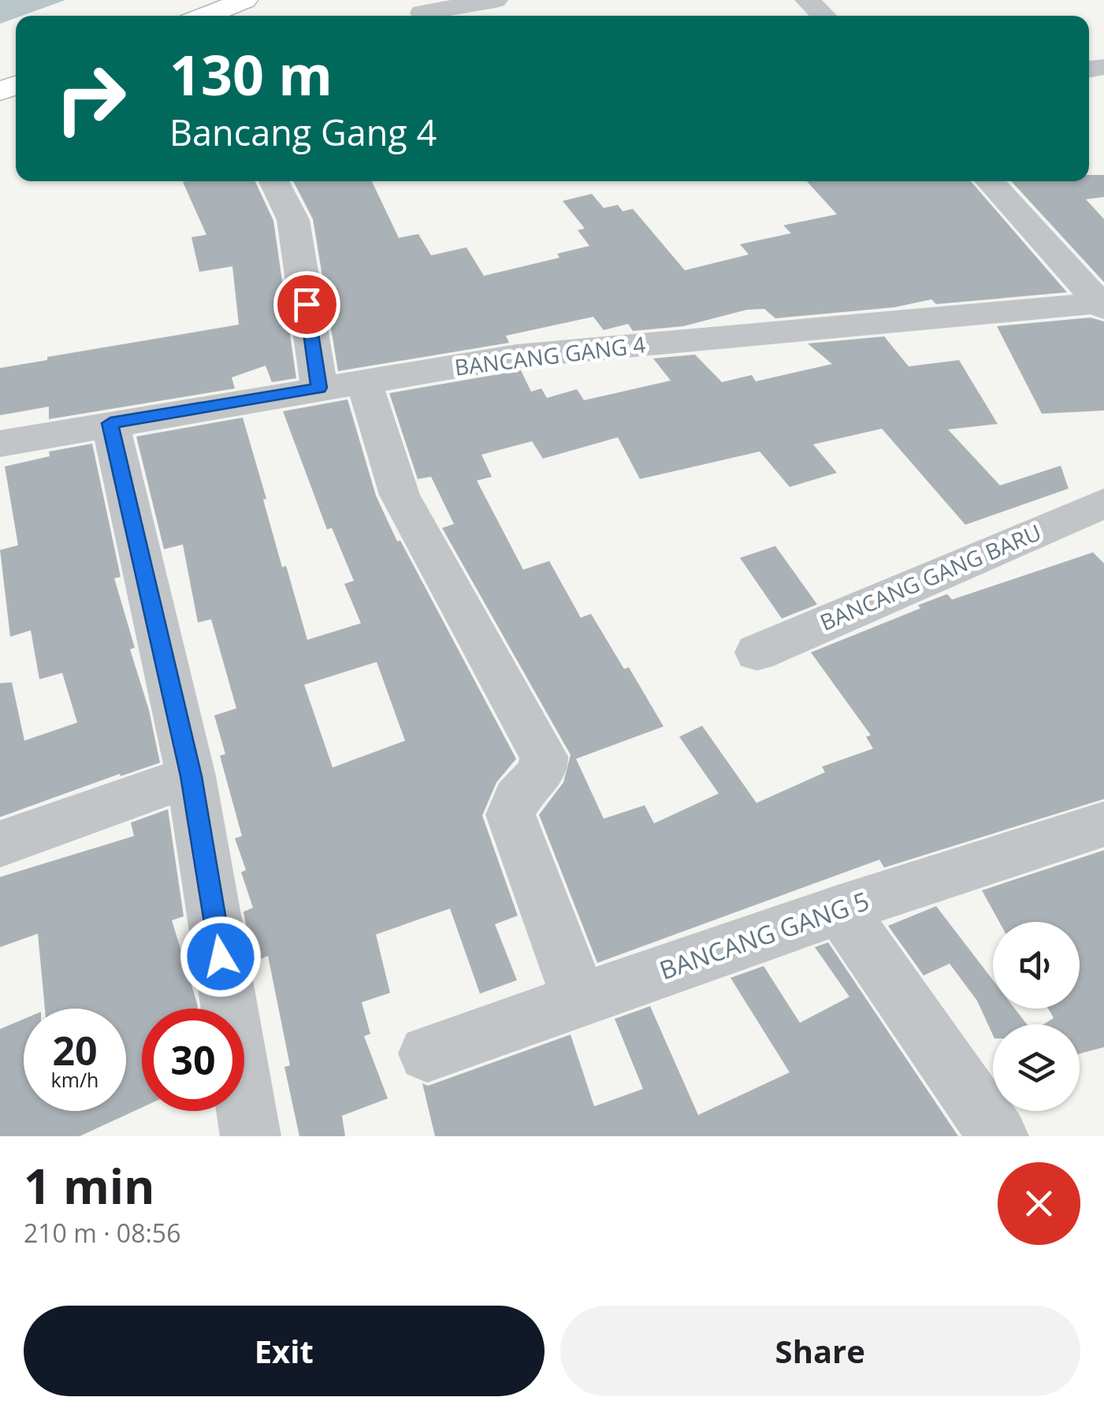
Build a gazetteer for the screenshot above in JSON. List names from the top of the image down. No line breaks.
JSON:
{"streets":{"street":["BANCANG GANG 4","BANCANG GANG BARU","BANCANG GANG 5"]},"page":{"turn":["130 m","Bancang Gang 4"],"speed":"20 km/h","limit":"30","heading":["1 min","210 m · 08:56"],"buttons":["Exit","Share"]}}
